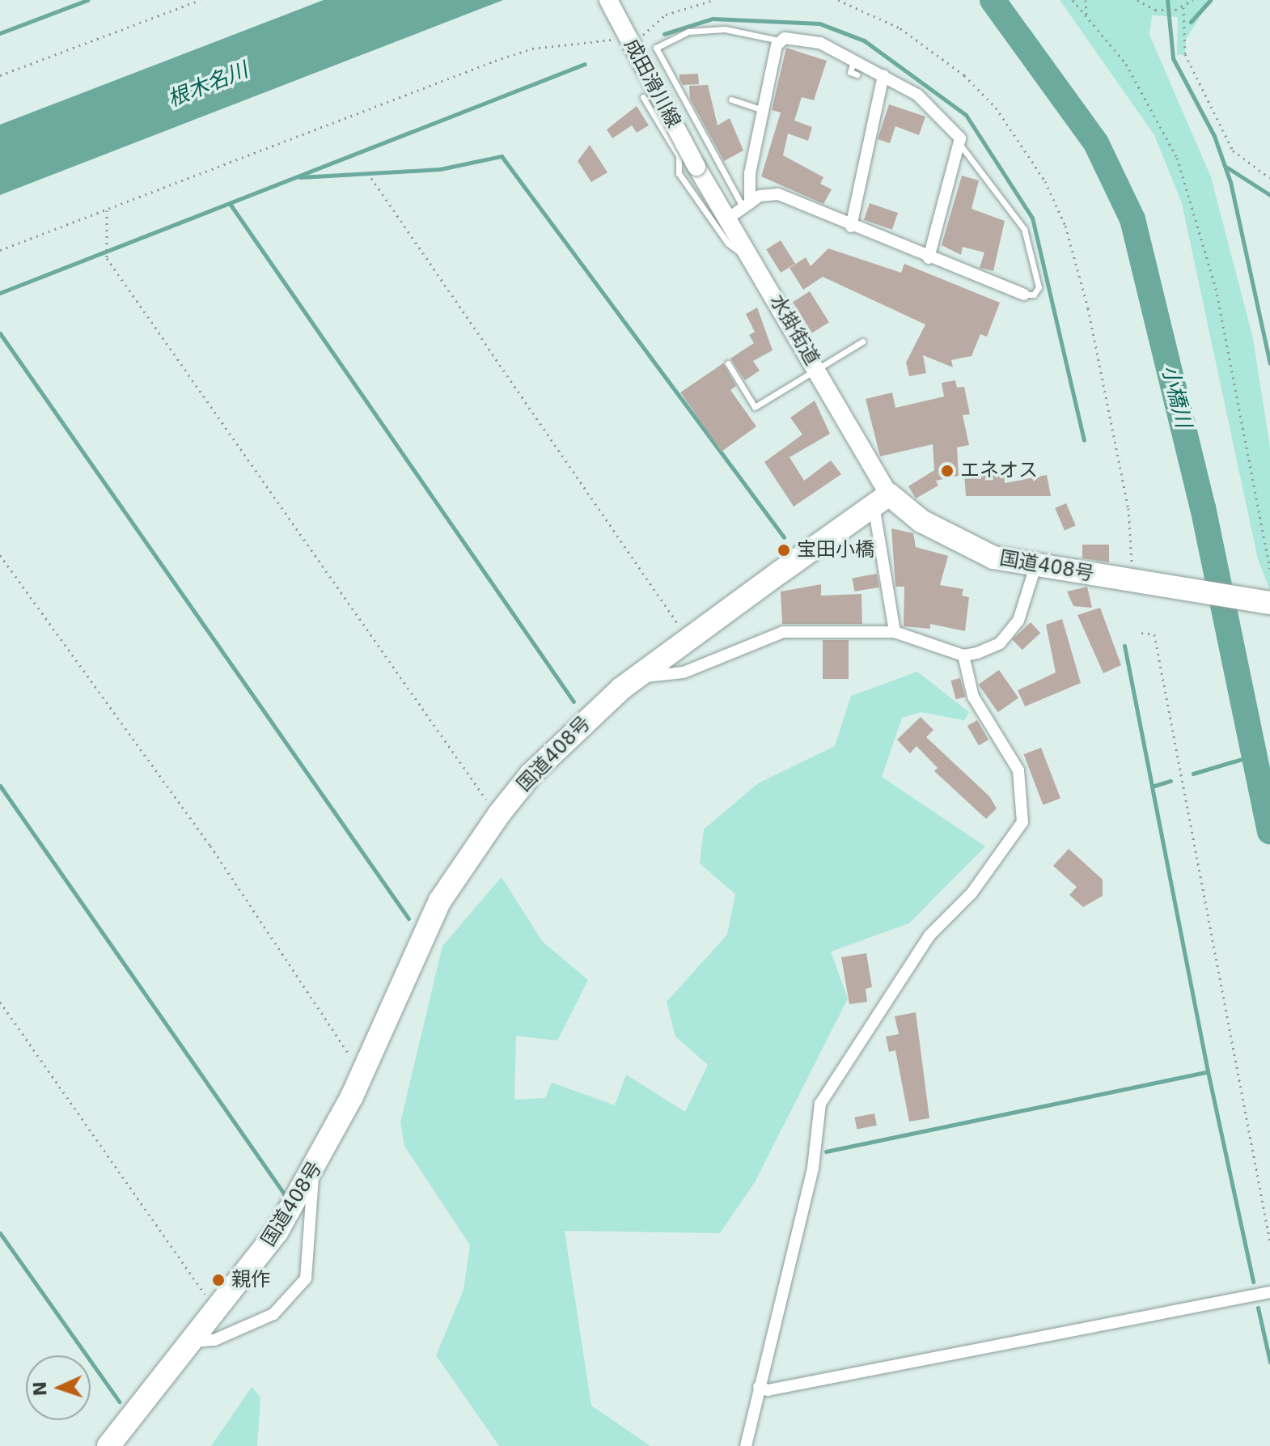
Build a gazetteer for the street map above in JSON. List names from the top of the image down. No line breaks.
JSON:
{"streets":{"highway":["国道408号"],"main road":["成田滑川線","水掛街道"]},"crossings":[["成田滑川線","水掛街道"],["水掛街道","国道408号"]],"water":["根木名川","小橋川"],"places":["エネオス","宝田小橋","親作"],"north":"left"}
